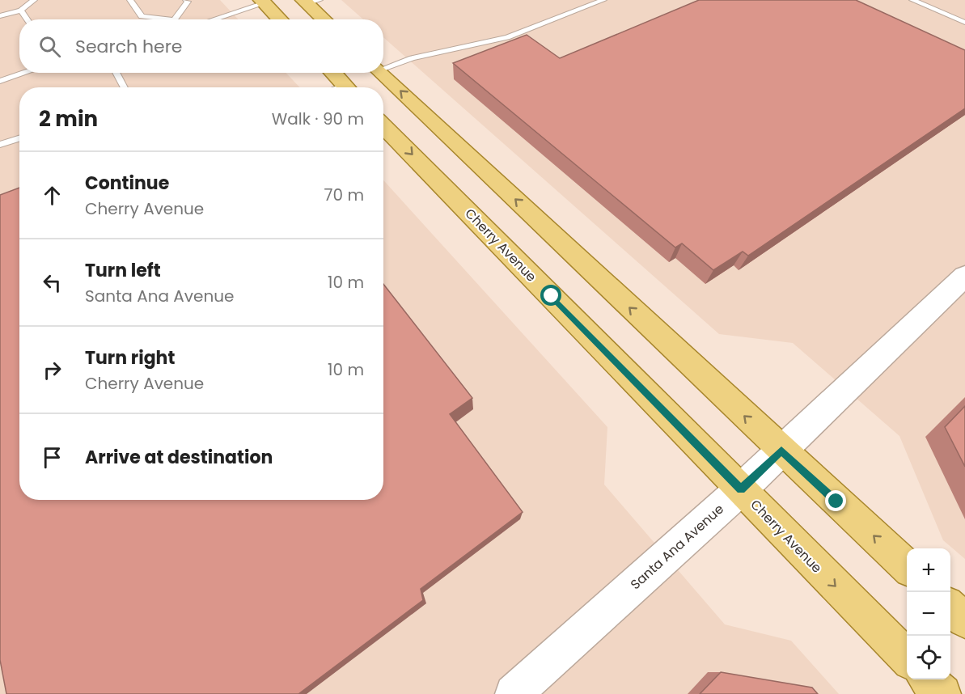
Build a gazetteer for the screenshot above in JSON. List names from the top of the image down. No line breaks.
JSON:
{"streets":{"main road":["Cherry Avenue"],"street":["Santa Ana Avenue"]},"crossings":[["Cherry Avenue","Santa Ana Avenue"]],"page":{"search":"Search here","heading":["2 min","Walk · 90 m"],"list":[["Continue","Cherry Avenue","70 m"],["Turn left","Santa Ana Avenue","10 m"],["Turn right","Cherry Avenue","10 m"],"Arrive at destination"],"map_buttons":["+","−"]}}
